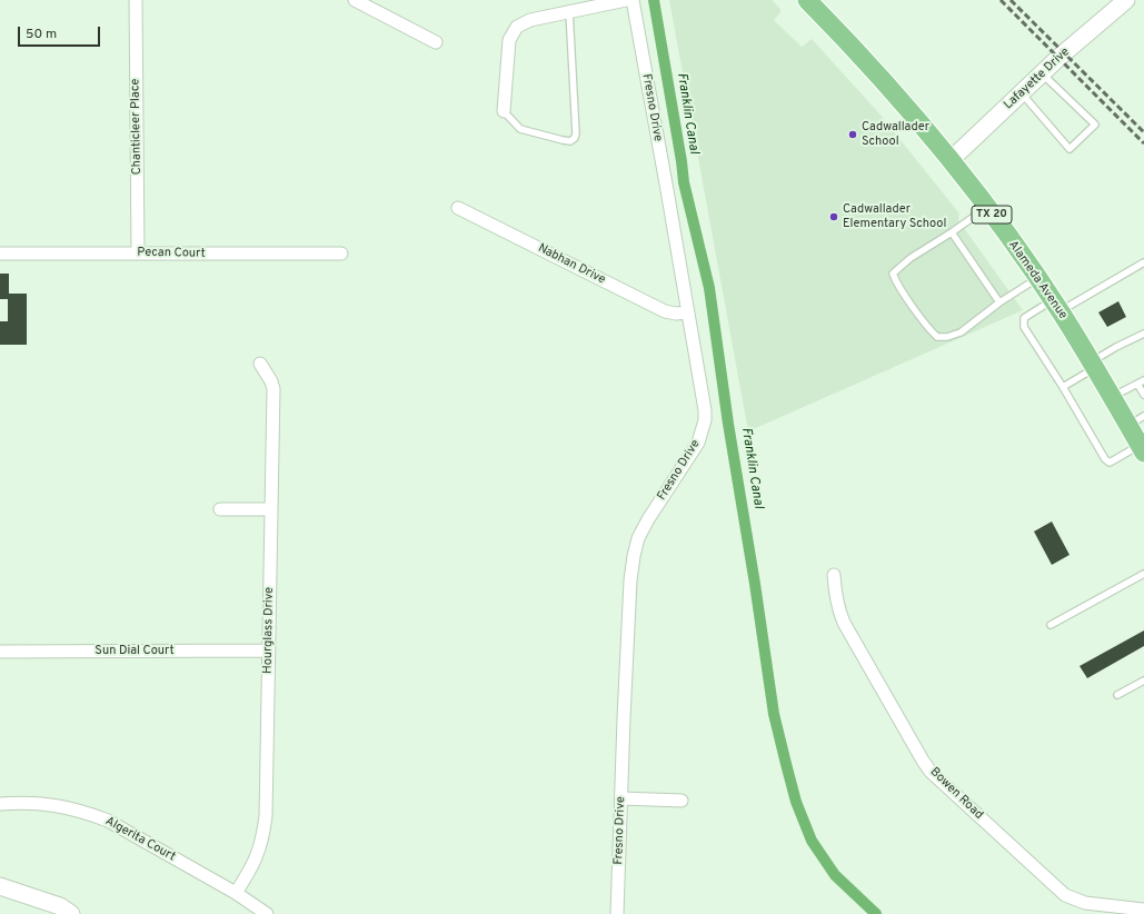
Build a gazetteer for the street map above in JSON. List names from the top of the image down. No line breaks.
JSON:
{"streets":{"main road":["TX 20","Alameda Avenue"],"street":["Lafayette Drive","Fresno Drive","Chanticleer Place","Pecan Court","Nabhan Drive","Hourglass Drive","Sun Dial Court","Bowen Road","Algerita Court"]},"crossings":[["Lafayette Drive","Alameda Avenue"],["Fresno Drive","Nabhan Drive"],["Chanticleer Place","Pecan Court"],["Hourglass Drive","Sun Dial Court"],["Hourglass Drive","Algerita Court"]],"water":["Franklin Canal"],"places":["Cadwallader School","Cadwallader Elementary School"],"scale_bar":"50 m"}
